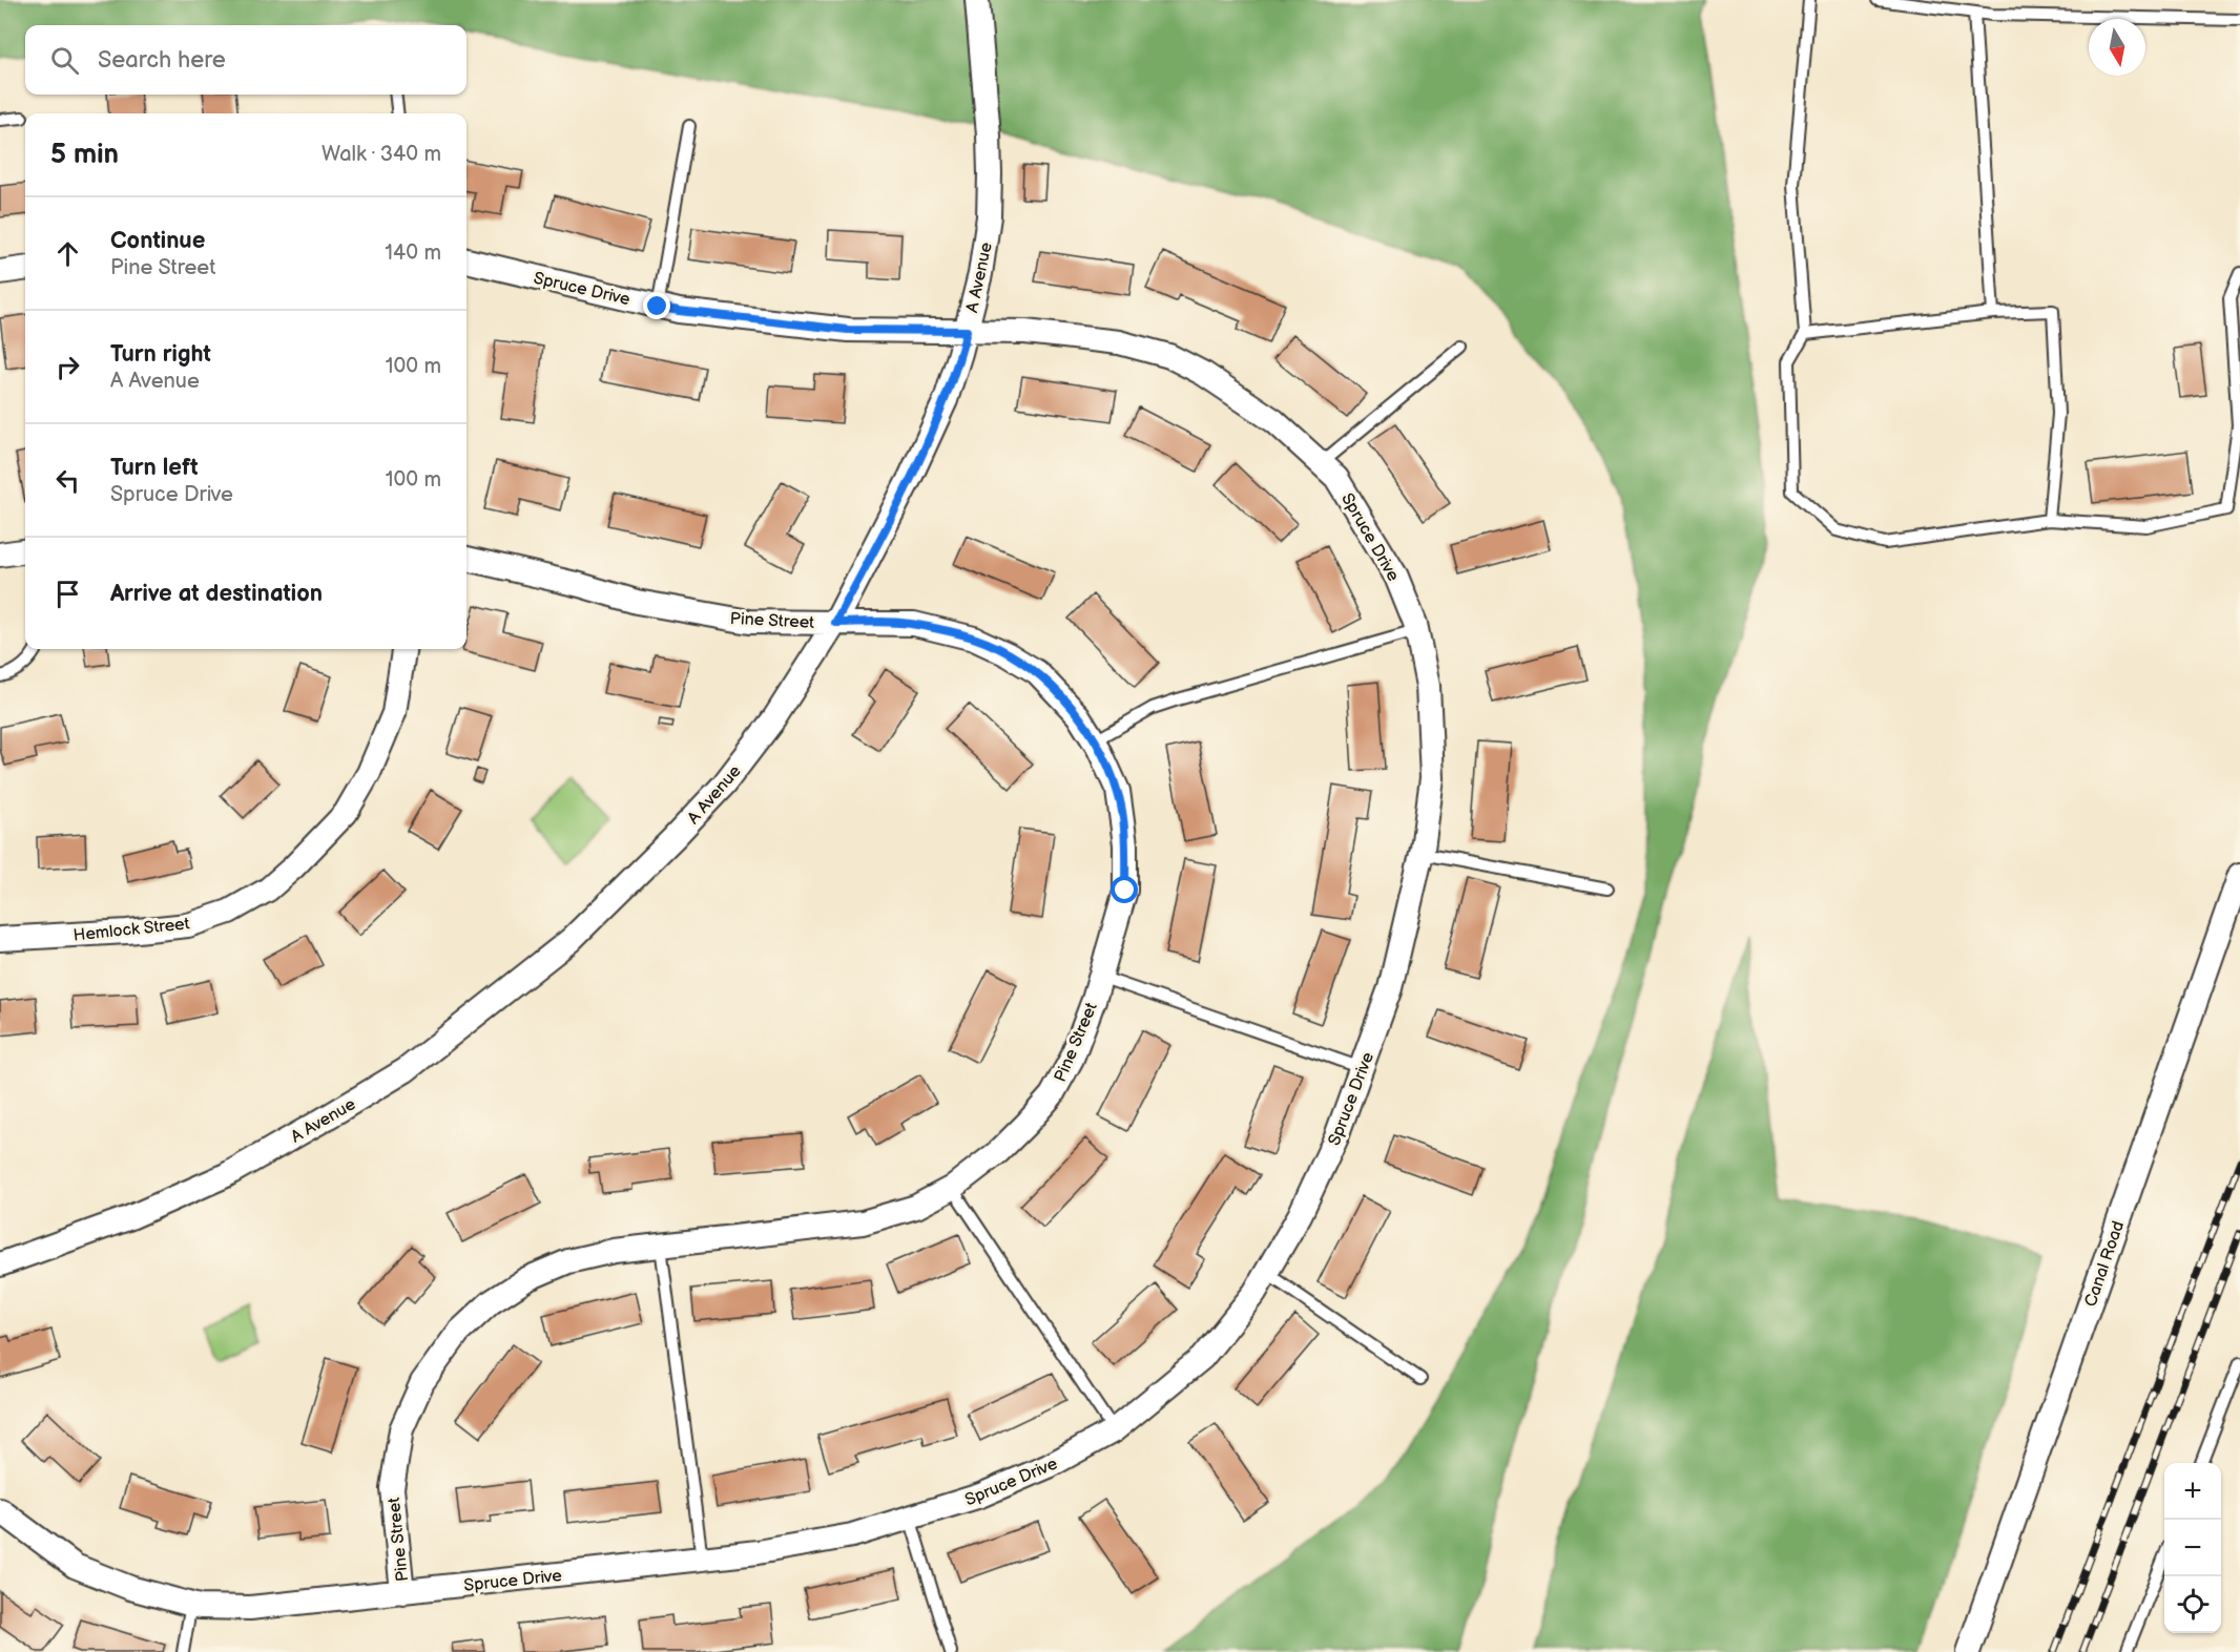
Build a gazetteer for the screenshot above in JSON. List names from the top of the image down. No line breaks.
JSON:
{"streets":{"street":["A Avenue","Spruce Drive","Pine Street","Hemlock Street","Canal Road"]},"crossings":[["A Avenue","Spruce Drive"],["A Avenue","Pine Street"],["Spruce Drive","Pine Street"]],"north":"bottom","page":{"search":"Search here","heading":["5 min","Walk · 340 m"],"list":[["Continue","Pine Street","140 m"],["Turn right","A Avenue","100 m"],["Turn left","Spruce Drive","100 m"],"Arrive at destination"],"map_buttons":["+","−"]}}
